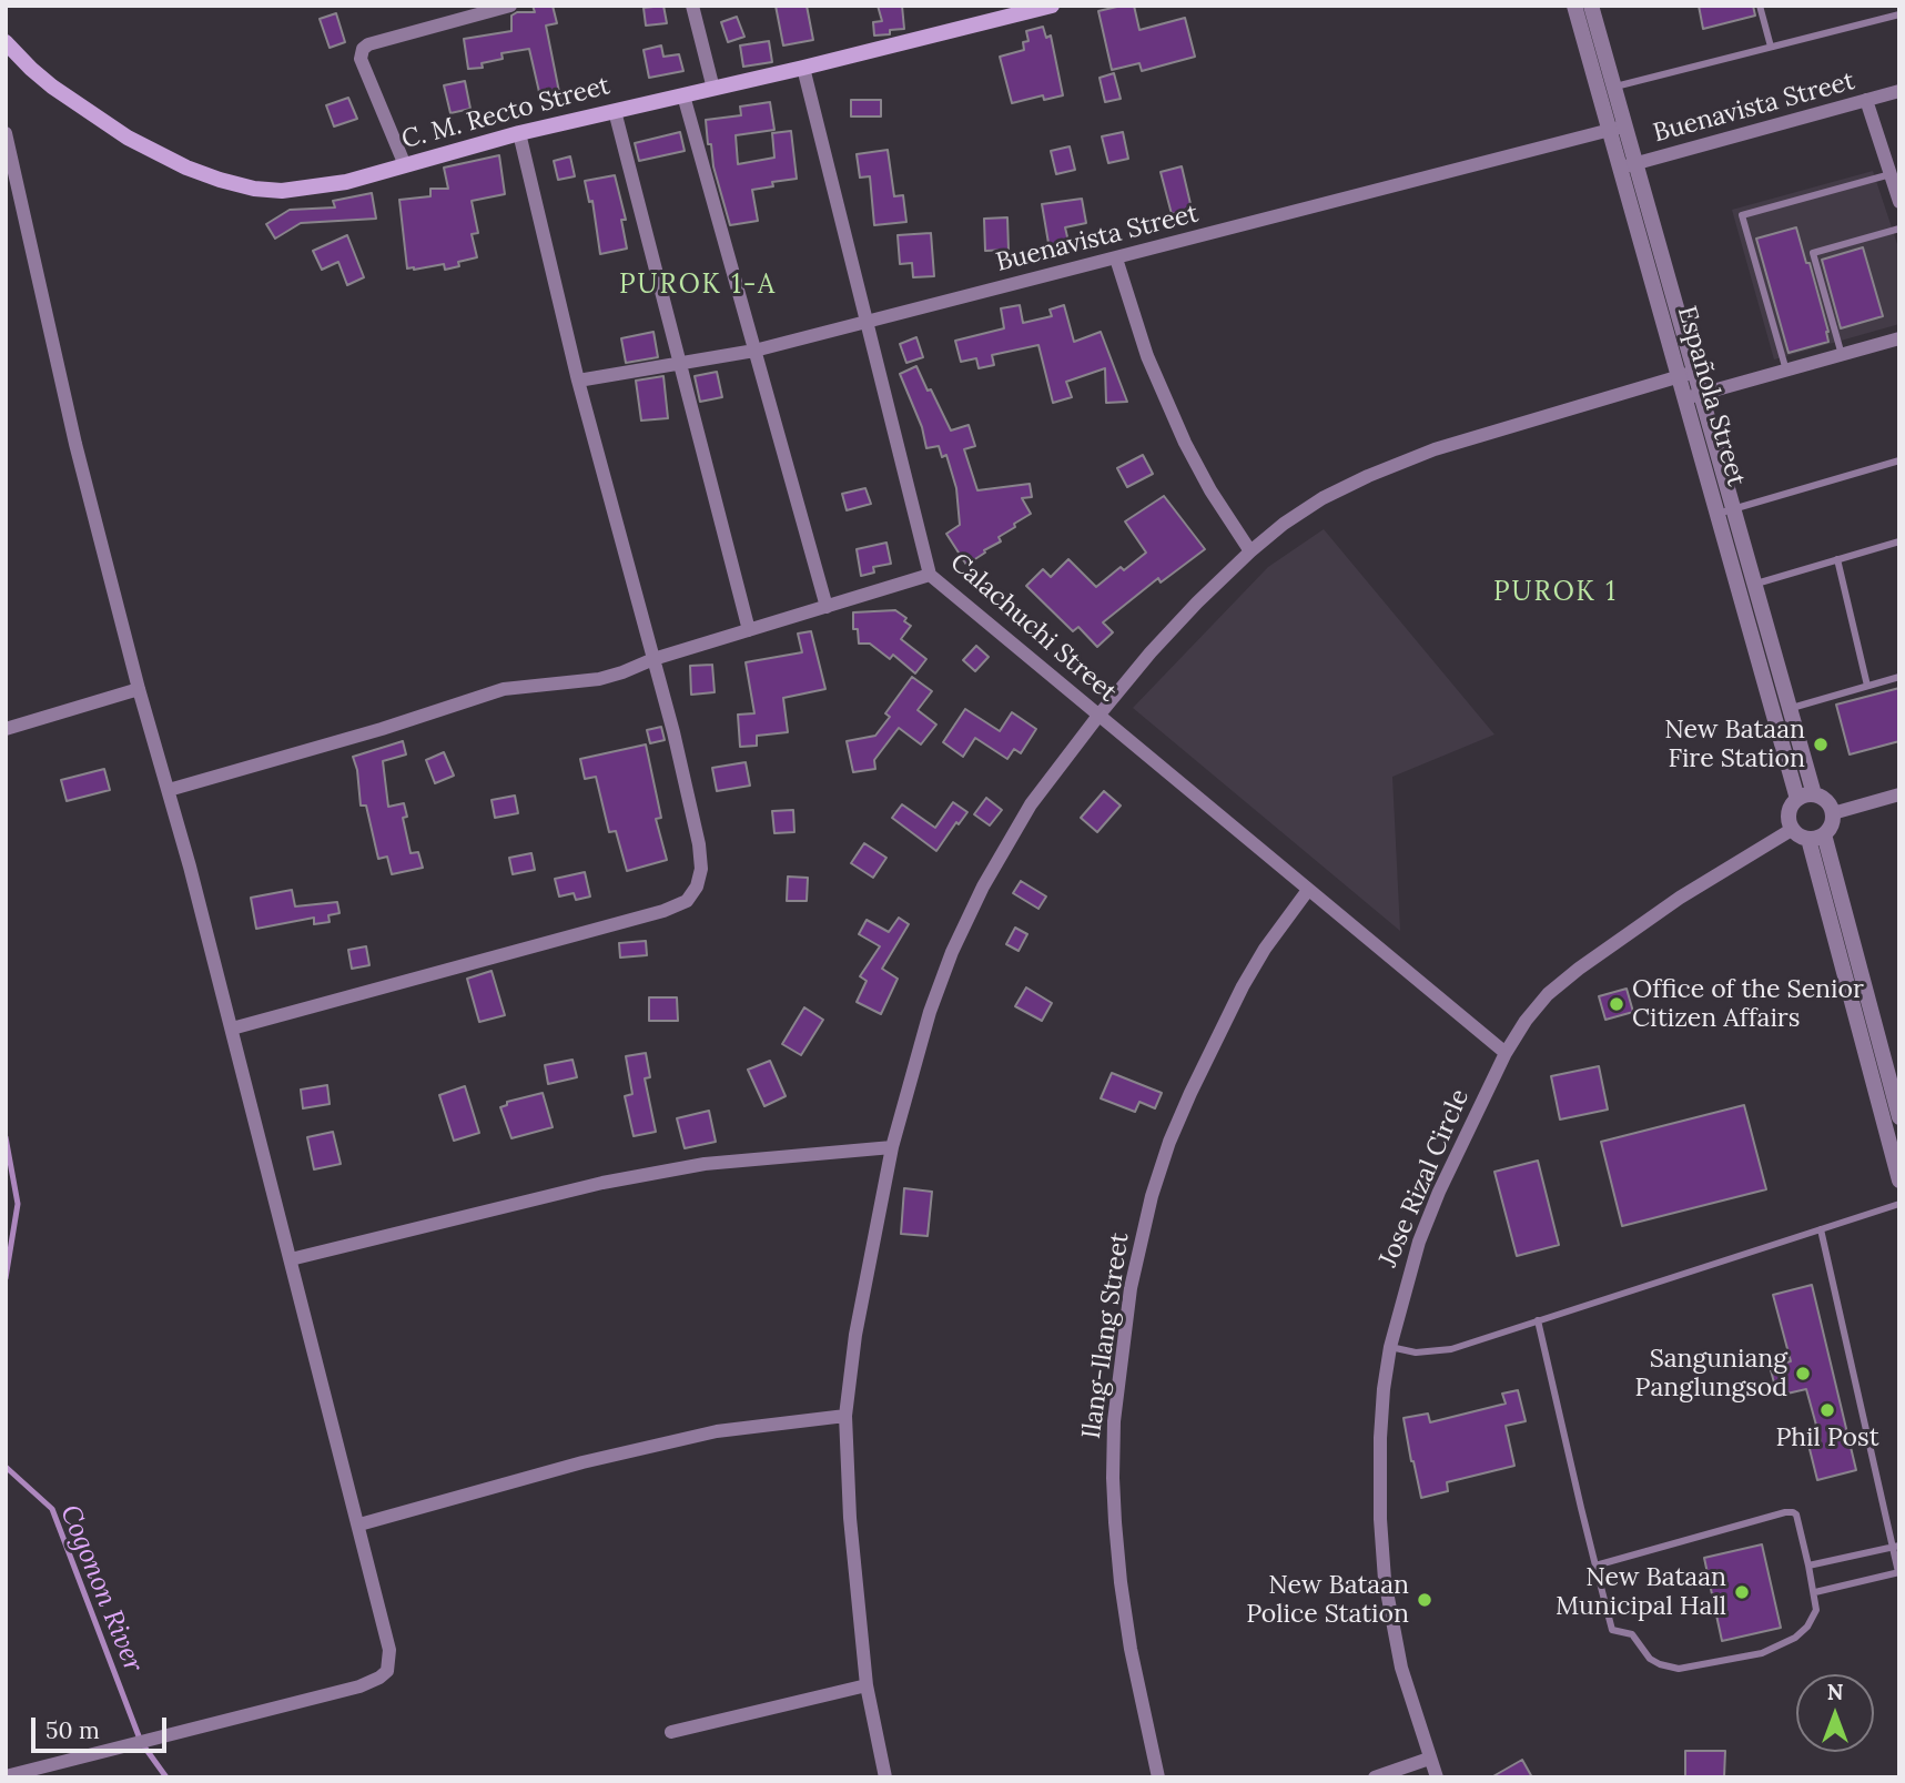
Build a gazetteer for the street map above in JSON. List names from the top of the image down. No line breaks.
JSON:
{"streets":{"main road":["C. M. Recto Street"],"street":["Buenavista Street","Española Street","Calachuchi Street","Jose Rizal Circle","Ilang-Ilang Street"]},"crossings":[["Buenavista Street","Española Street"],["Buenavista Street","Calachuchi Street"],["C. M. Recto Street","Calachuchi Street"],["Española Street","Jose Rizal Circle"],["Calachuchi Street","Jose Rizal Circle"],["Calachuchi Street","Ilang-Ilang Street"]],"districts":["PUROK 1-A","PUROK 1"],"water":["Cogonon River"],"places":["New Bataan Fire Station","Office of the Senior Citizen Affairs","Sanguniang Panglungsod","Phil Post","New Bataan Municipal Hall","New Bataan Police Station"],"scale_bar":"50 m","north":"top"}
